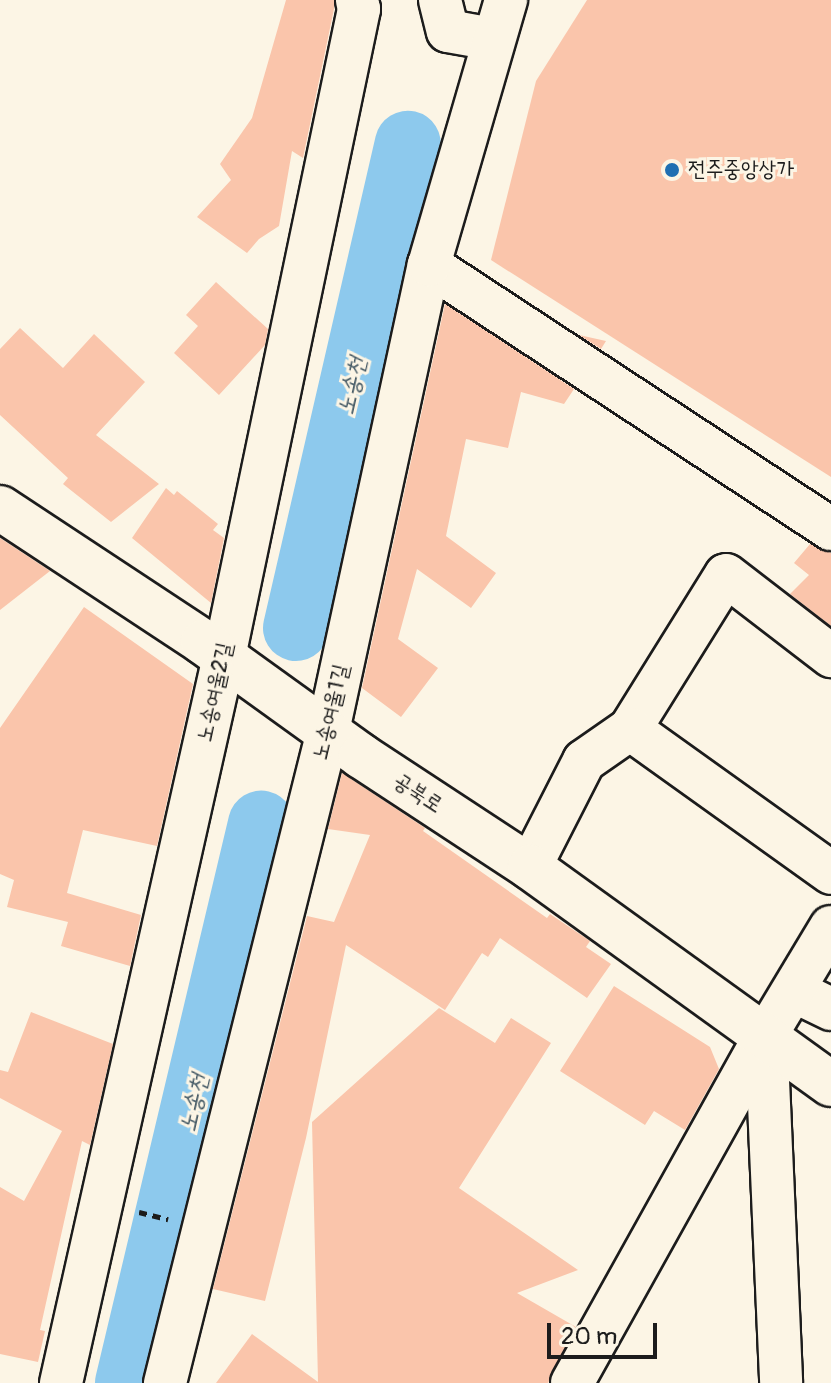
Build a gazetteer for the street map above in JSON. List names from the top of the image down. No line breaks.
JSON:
{"streets":{"street":["노송여울2길","노송여울1길","공북로"]},"crossings":[["노송여울2길","공북로"],["노송여울1길","공북로"]],"water":["노송천"],"places":["전주중앙상가"],"scale_bar":"20 m"}
